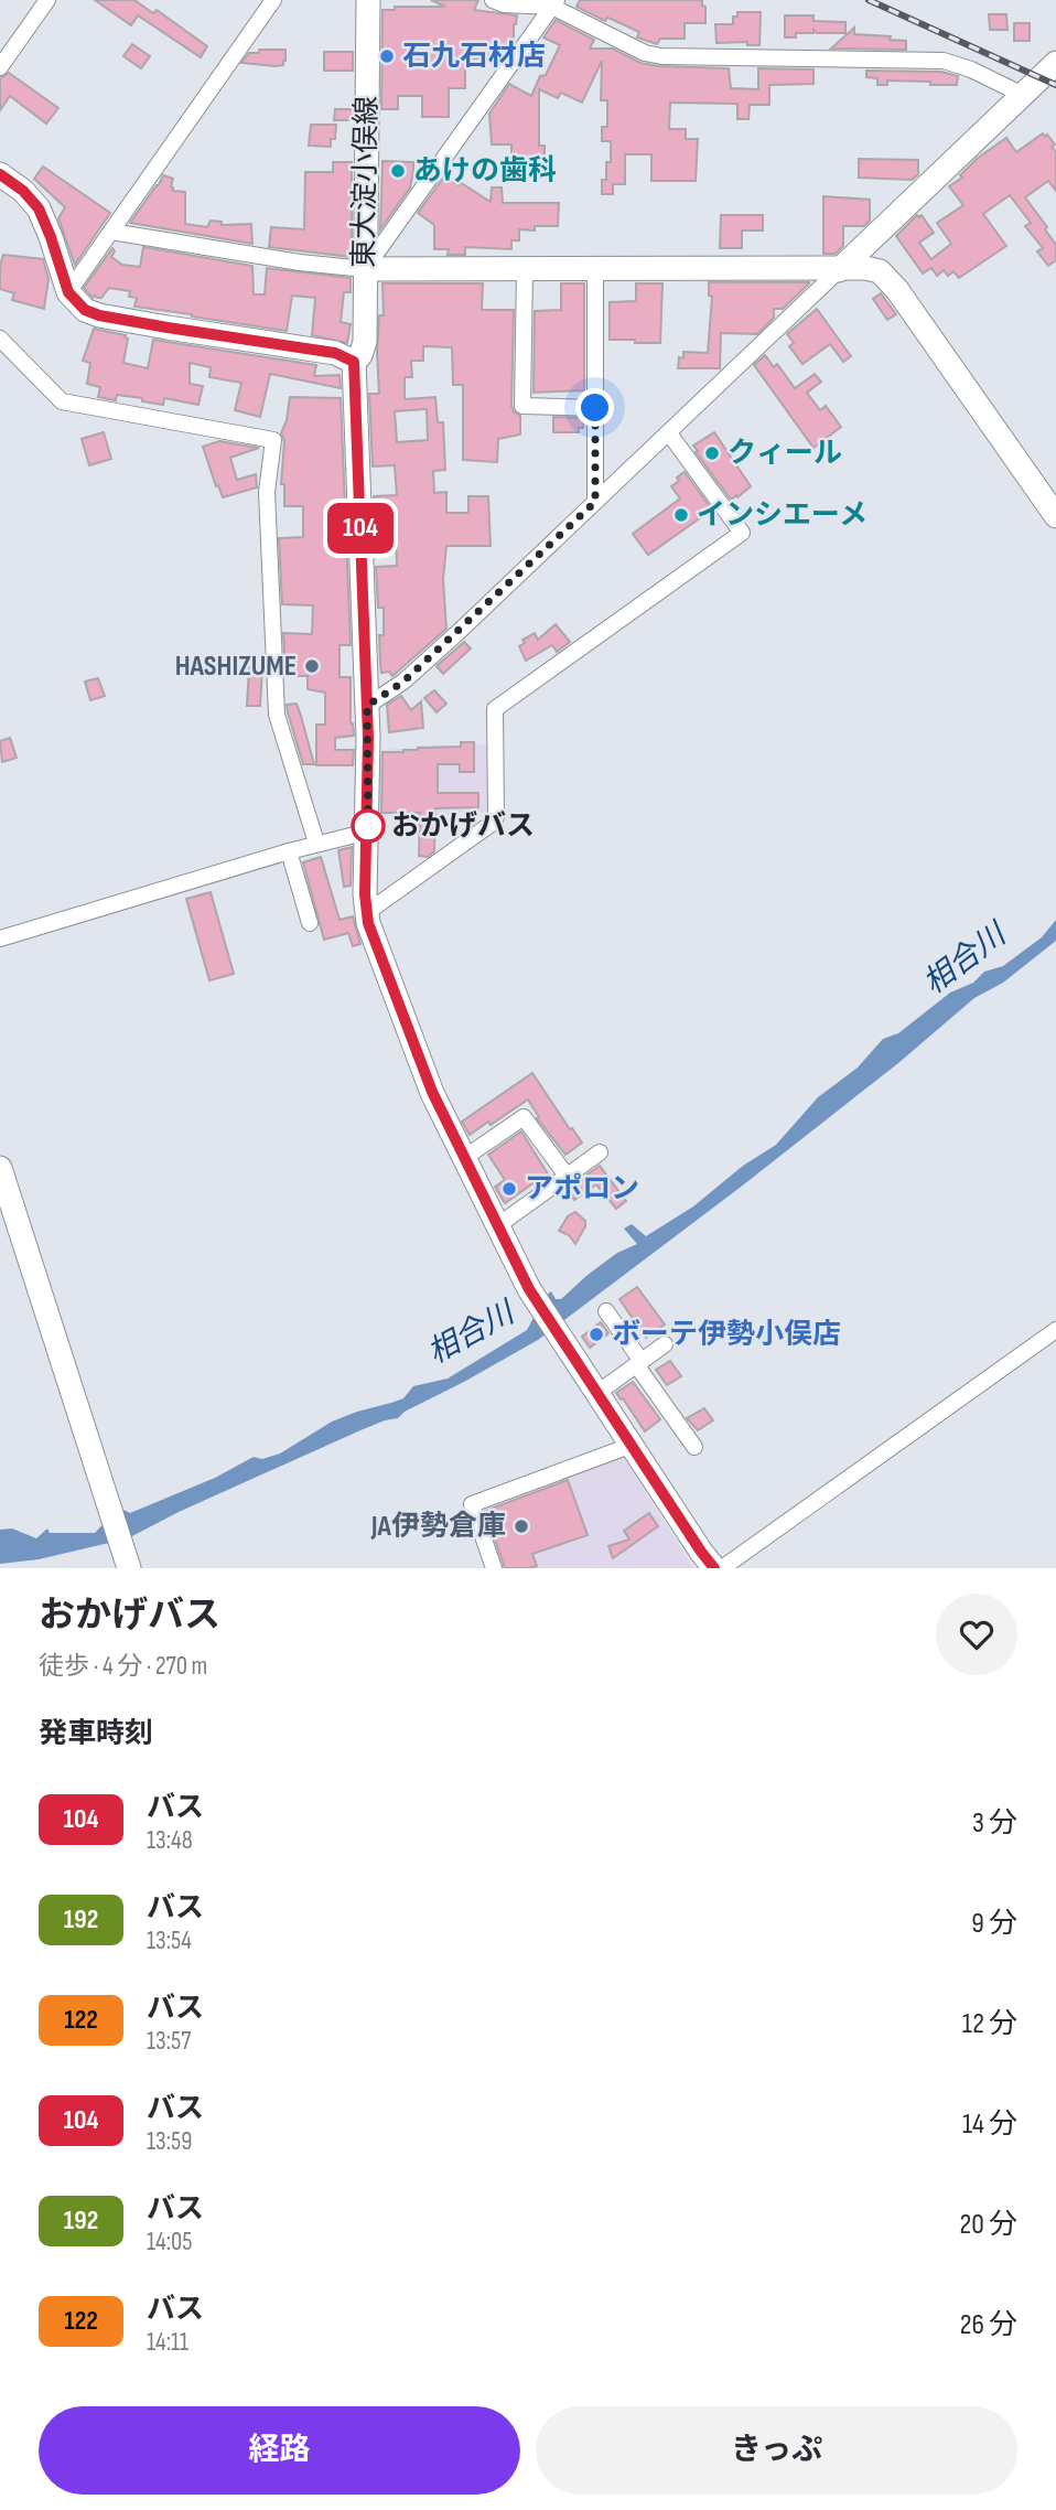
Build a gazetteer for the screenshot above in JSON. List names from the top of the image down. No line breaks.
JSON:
{"streets":{"main road":["東大淀小俣線"]},"water":["相合川"],"places":["石九石材店","あけの歯科","クィール","インシエーメ","HASHIZUME","おかげバス","アポロン","ボーテ伊勢小俣店","JA伊勢倉庫"],"lines":["bus line 104"],"page":{"on_map":"104","heading":[["おかげバス","徒歩 · 4 分 · 270 m"],"発車時刻"],"list":[{"mark":"104","name":"バス","note":"13:48","value":"3 分"},{"mark":"192","name":"バス","note":"13:54","value":"9 分"},{"mark":"122","name":"バス","note":"13:57","value":"12 分"},{"mark":"104","name":"バス","note":"13:59","value":"14 分"},{"mark":"192","name":"バス","note":"14:05","value":"20 分"},{"mark":"122","name":"バス","note":"14:11","value":"26 分"}],"buttons":["経路","きっぷ"]}}
